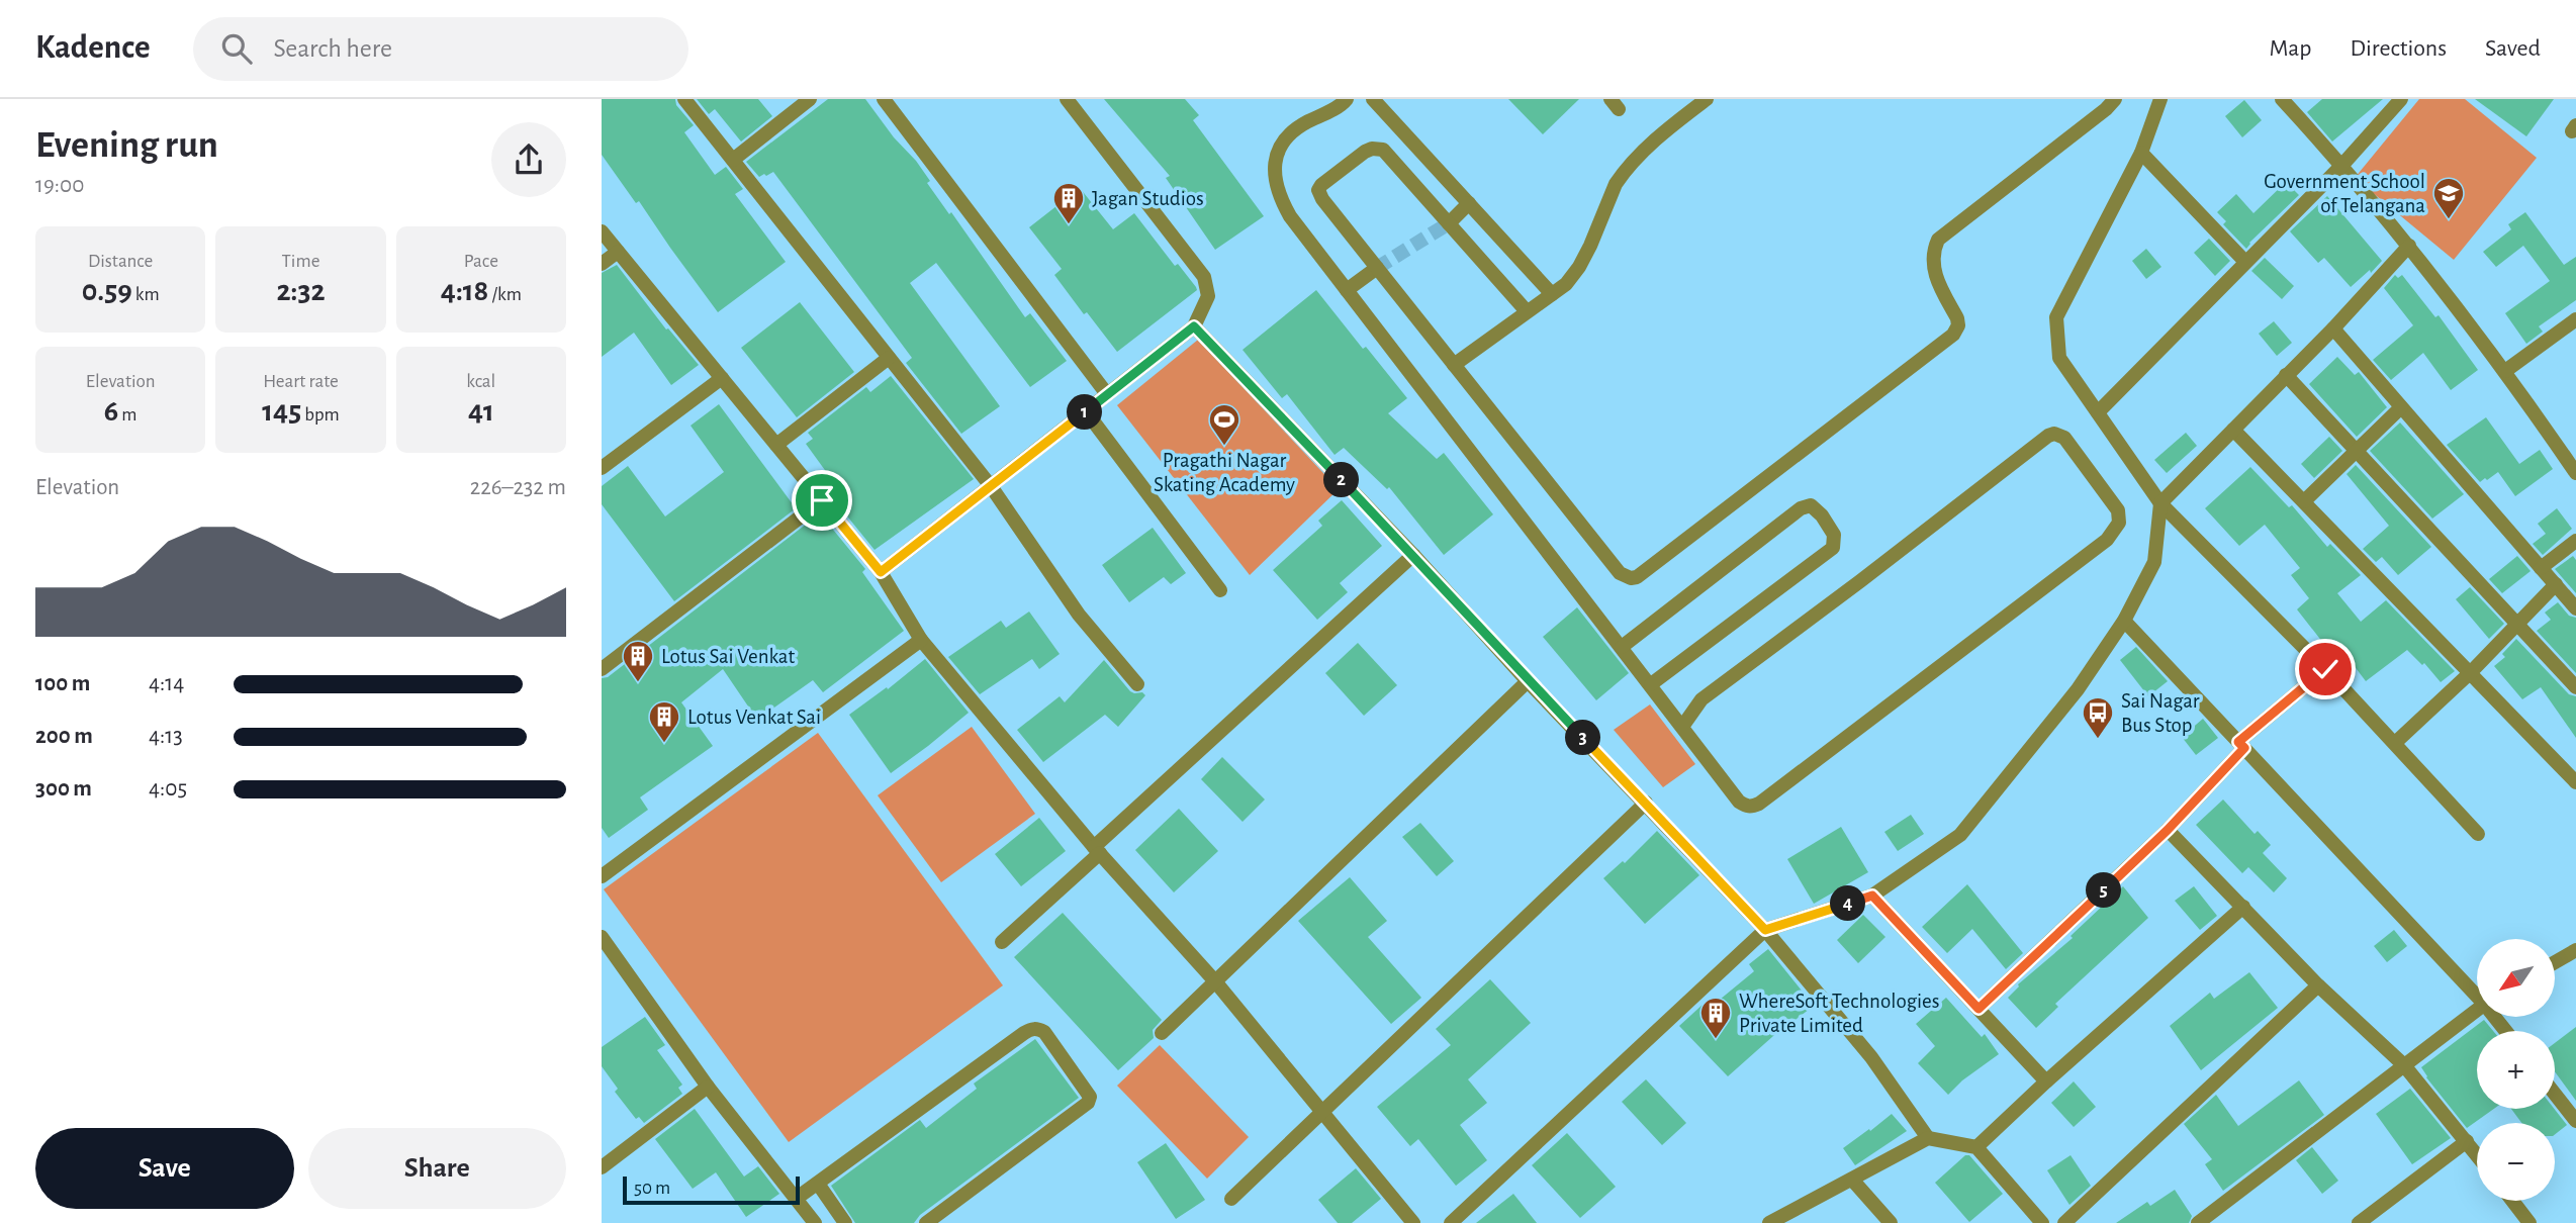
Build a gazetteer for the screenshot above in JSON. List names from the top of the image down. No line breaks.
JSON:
{"places":{"school or university":["Government School of Telangana"],"building":["Jagan Studios","Lotus Sai Venkat","Lotus Venkat Sai","WhereSoft Technologies Private Limited"],"sports":["Pragathi Nagar Skating Academy"],"bus stop":["Sai Nagar Bus Stop"]},"scale_bar":"50 m","north":"bottom left","page":{"header":"Kadence","search":"Search here","nav":["Map","Directions","Saved"],"heading":["Evening run","19:00"],"stats":[["Distance","0.59 km"],["Time","2:32"],["Pace","4:18 /km"],["Elevation","6 m"],["Heart rate","145 bpm"],["kcal","41"]],"pins":["1","2","3","5","4"],"chart":["Elevation","226–232 m"],"list":[{"name":"100 m","note":"4:14"},{"name":"200 m","note":"4:13"},{"name":"300 m","note":"4:05"}],"map_buttons":["+","−"],"buttons":["Save","Share"],"scale":"50 m"}}
